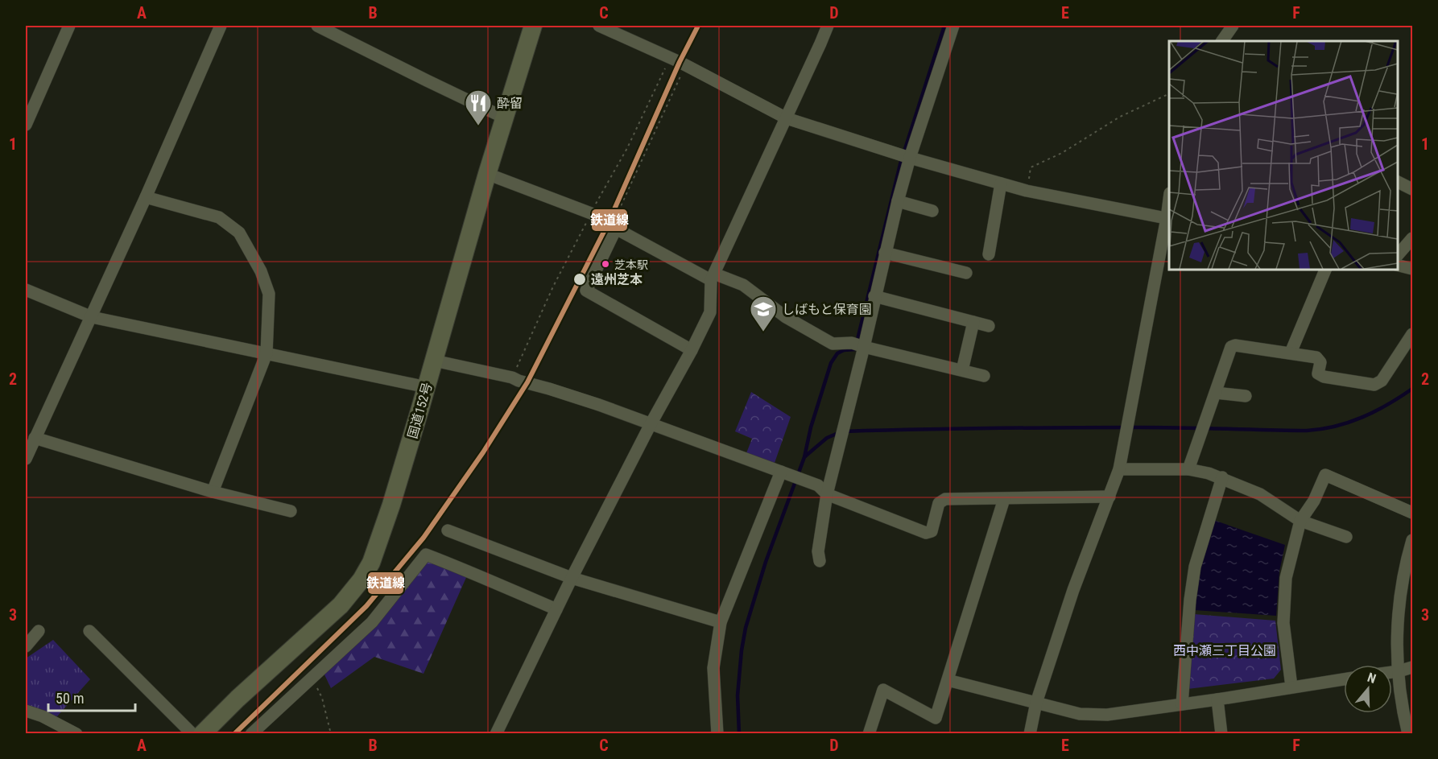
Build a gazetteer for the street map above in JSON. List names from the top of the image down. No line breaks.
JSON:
{"streets":{"highway":["国道152号"]},"parks":["西中瀬三丁目公園"],"places":{"restaurant":["酔留"],"other":["芝本駅","遠州芝本"],"school or university":["しばもと保育園"]},"lines":["transit line 鉄道線"],"scale_bar":"50 m","north":"top","grid":{"columns":["A","B","C","D","E","F"],"rows":["1","2","3"]}}
